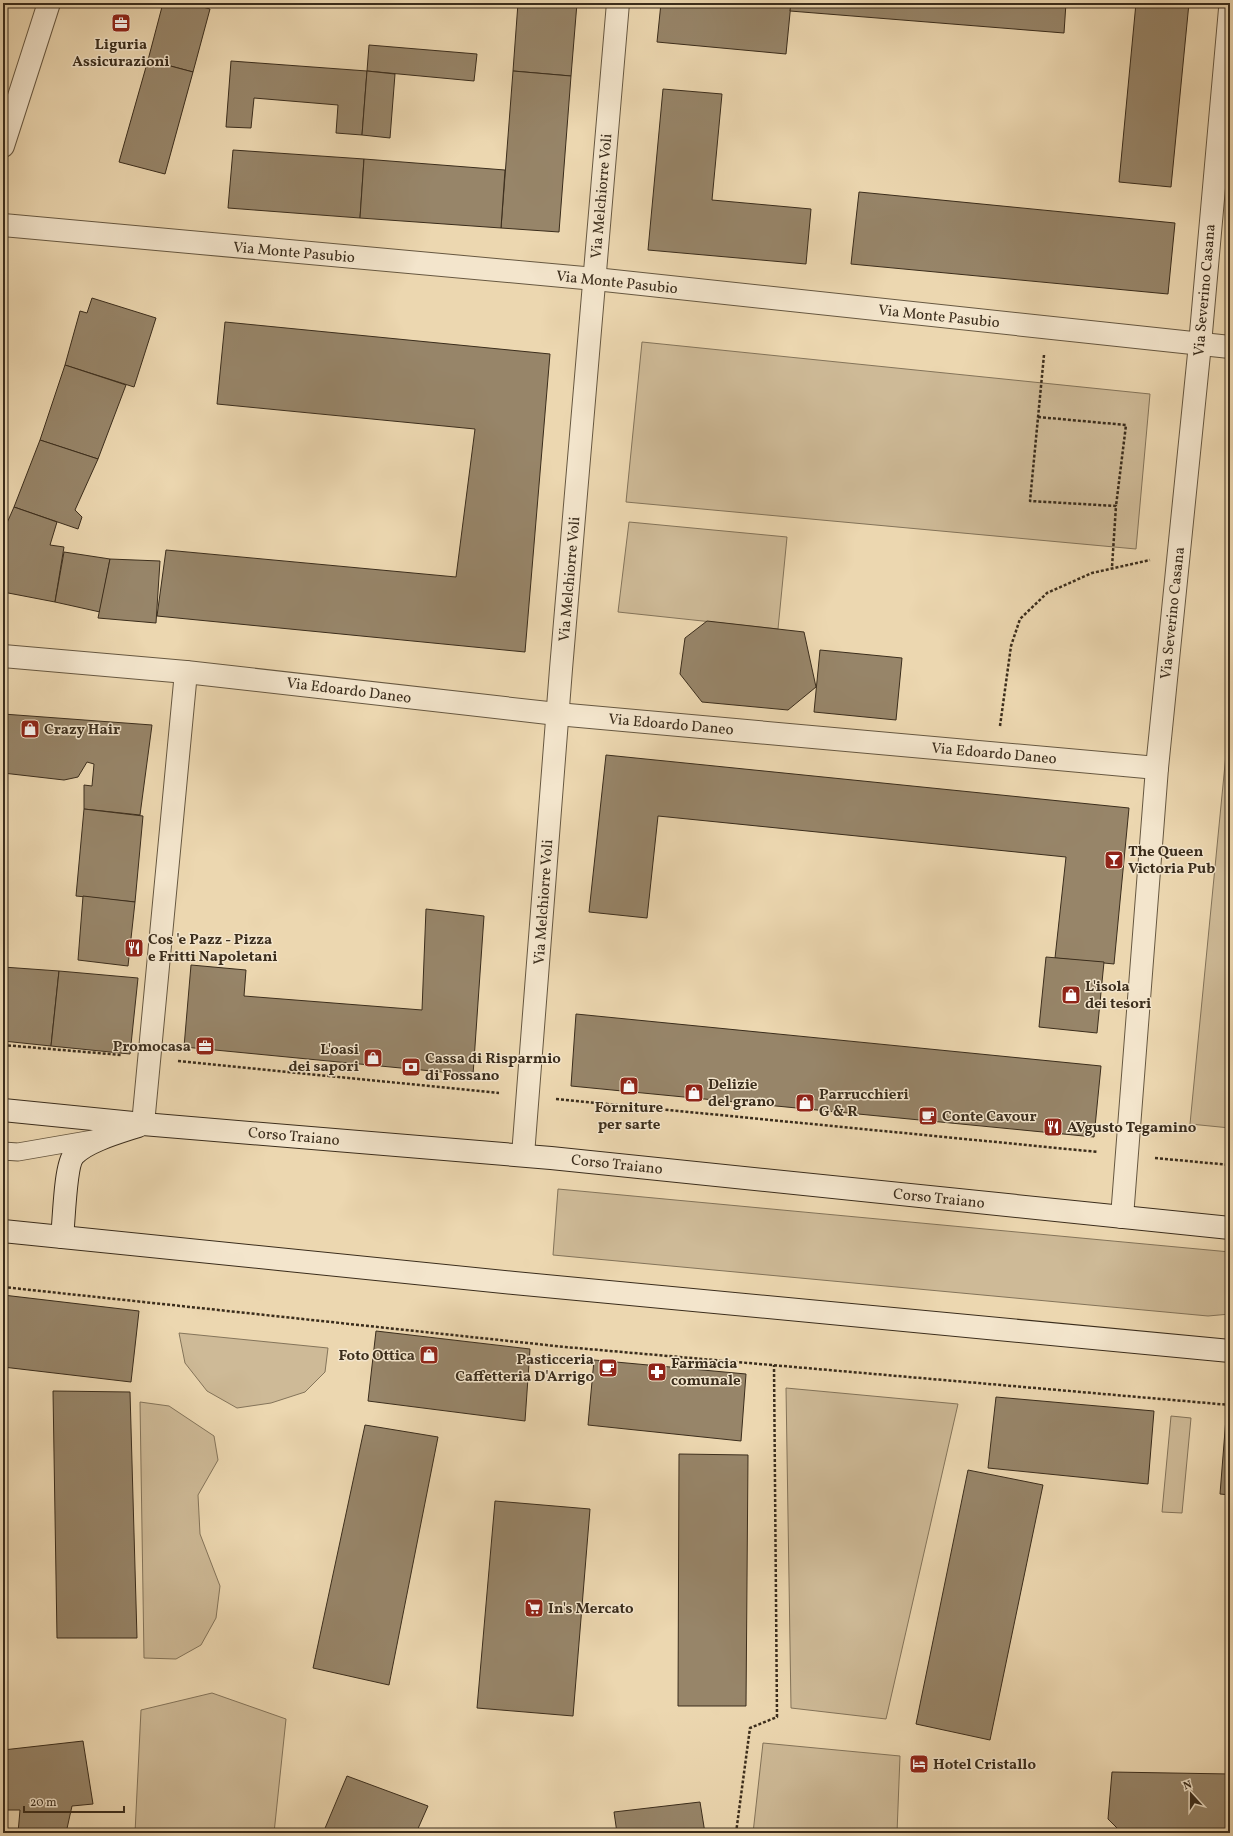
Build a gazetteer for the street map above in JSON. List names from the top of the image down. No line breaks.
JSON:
{"streets":{"street":["Via Melchiorre Voli","Via Monte Pasubio","Via Severino Casana","Via Edoardo Daneo","Corso Traiano"]},"crossings":[["Via Melchiorre Voli","Via Monte Pasubio"],["Via Melchiorre Voli","Via Edoardo Daneo"],["Via Melchiorre Voli","Corso Traiano"],["Via Monte Pasubio","Via Severino Casana"],["Via Severino Casana","Via Edoardo Daneo"],["Via Severino Casana","Corso Traiano"]],"places":{"office":["Liguria Assicurazioni","Promocasa"],"shop":["Crazy Hair","L'isola dei tesori","L'oasi dei sapori","Forniture per sarte","Delizie del grano","Parrucchieri G & R","Foto Ottica"],"bar":["The Queen Victoria Pub"],"restaurant":["Cos 'e Pazz - Pizza e Fritti Napoletani","AVgusto Tegamino"],"bank":["Cassa di Risparmio di Fossano"],"cafe":["Conte Cavour","Pasticceria Caffetteria D'Arrigo"],"pharmacy":["Farmacia comunale"],"supermarket":["In's Mercato"],"hotel":["Hotel Cristallo"]},"scale_bar":"20 m","north":"top"}
